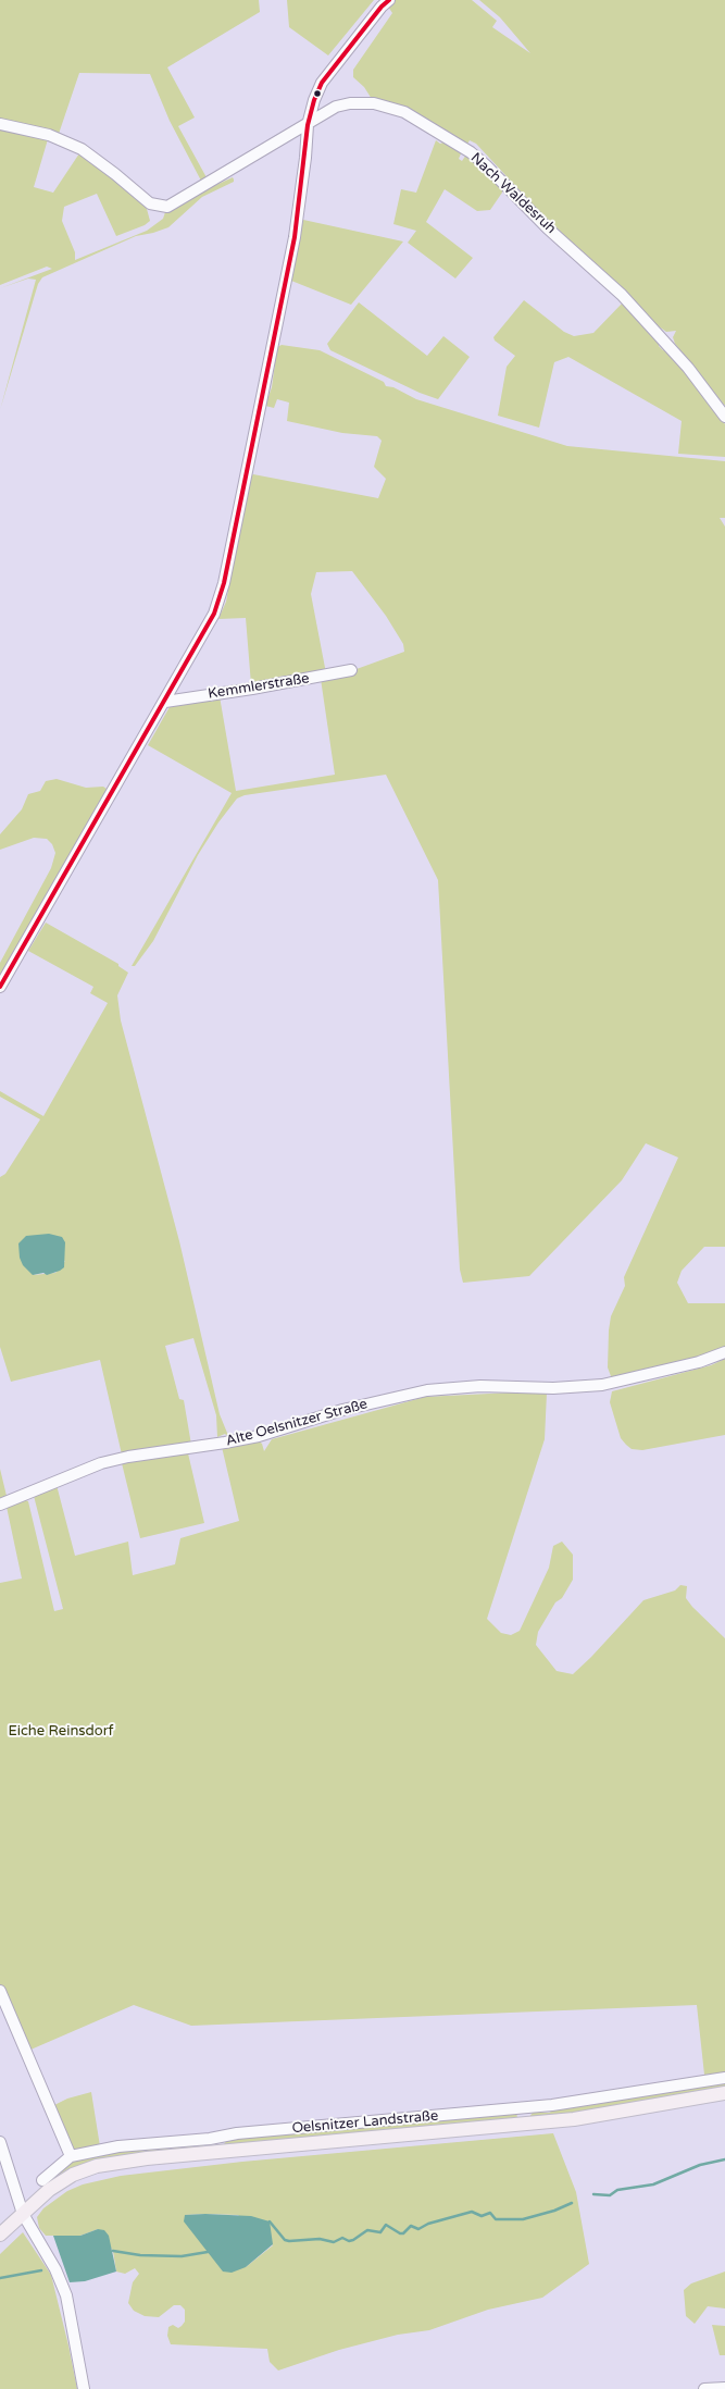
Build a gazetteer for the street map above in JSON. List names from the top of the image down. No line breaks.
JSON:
{"streets":{"main road":["Oelsnitzer Landstraße"],"street":["Nach Waldesruh","Kemmlerstraße","Alte Oelsnitzer Straße"]},"parks":["Eiche Reinsdorf"]}
